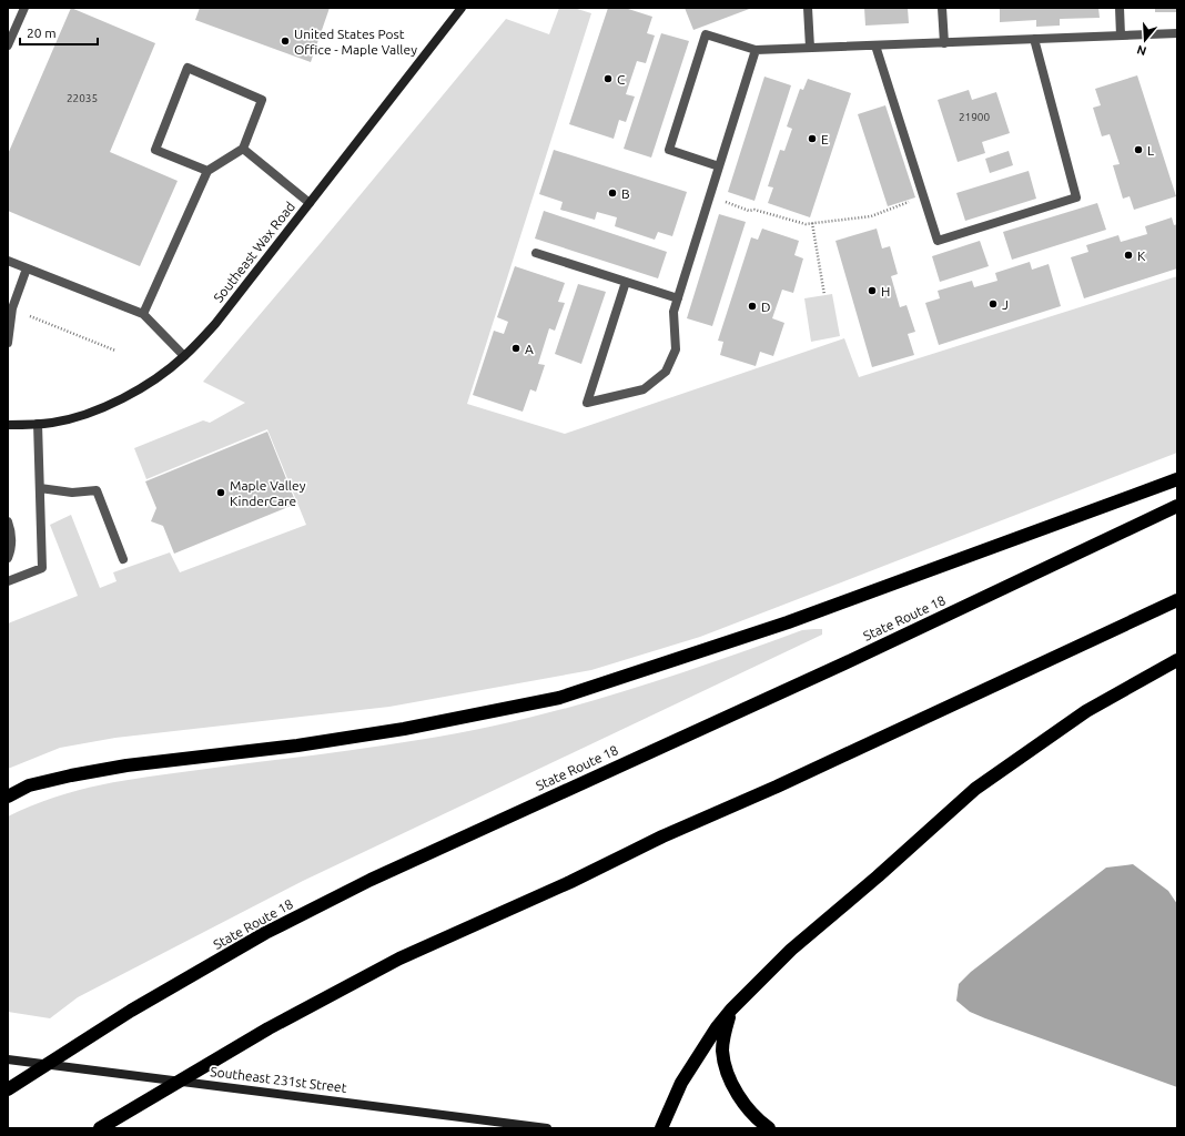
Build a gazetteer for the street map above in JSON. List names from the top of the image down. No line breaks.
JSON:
{"streets":{"highway":["State Route 18"],"main road":["Southeast Wax Road","Southeast 231st Street"]},"places":["United States Post Office - Maple Valley","C","E","L","B","K","H","J","D","A","Maple Valley KinderCare"],"house_numbers":["22035","21900"],"scale_bar":"20 m","north":"bottom"}
